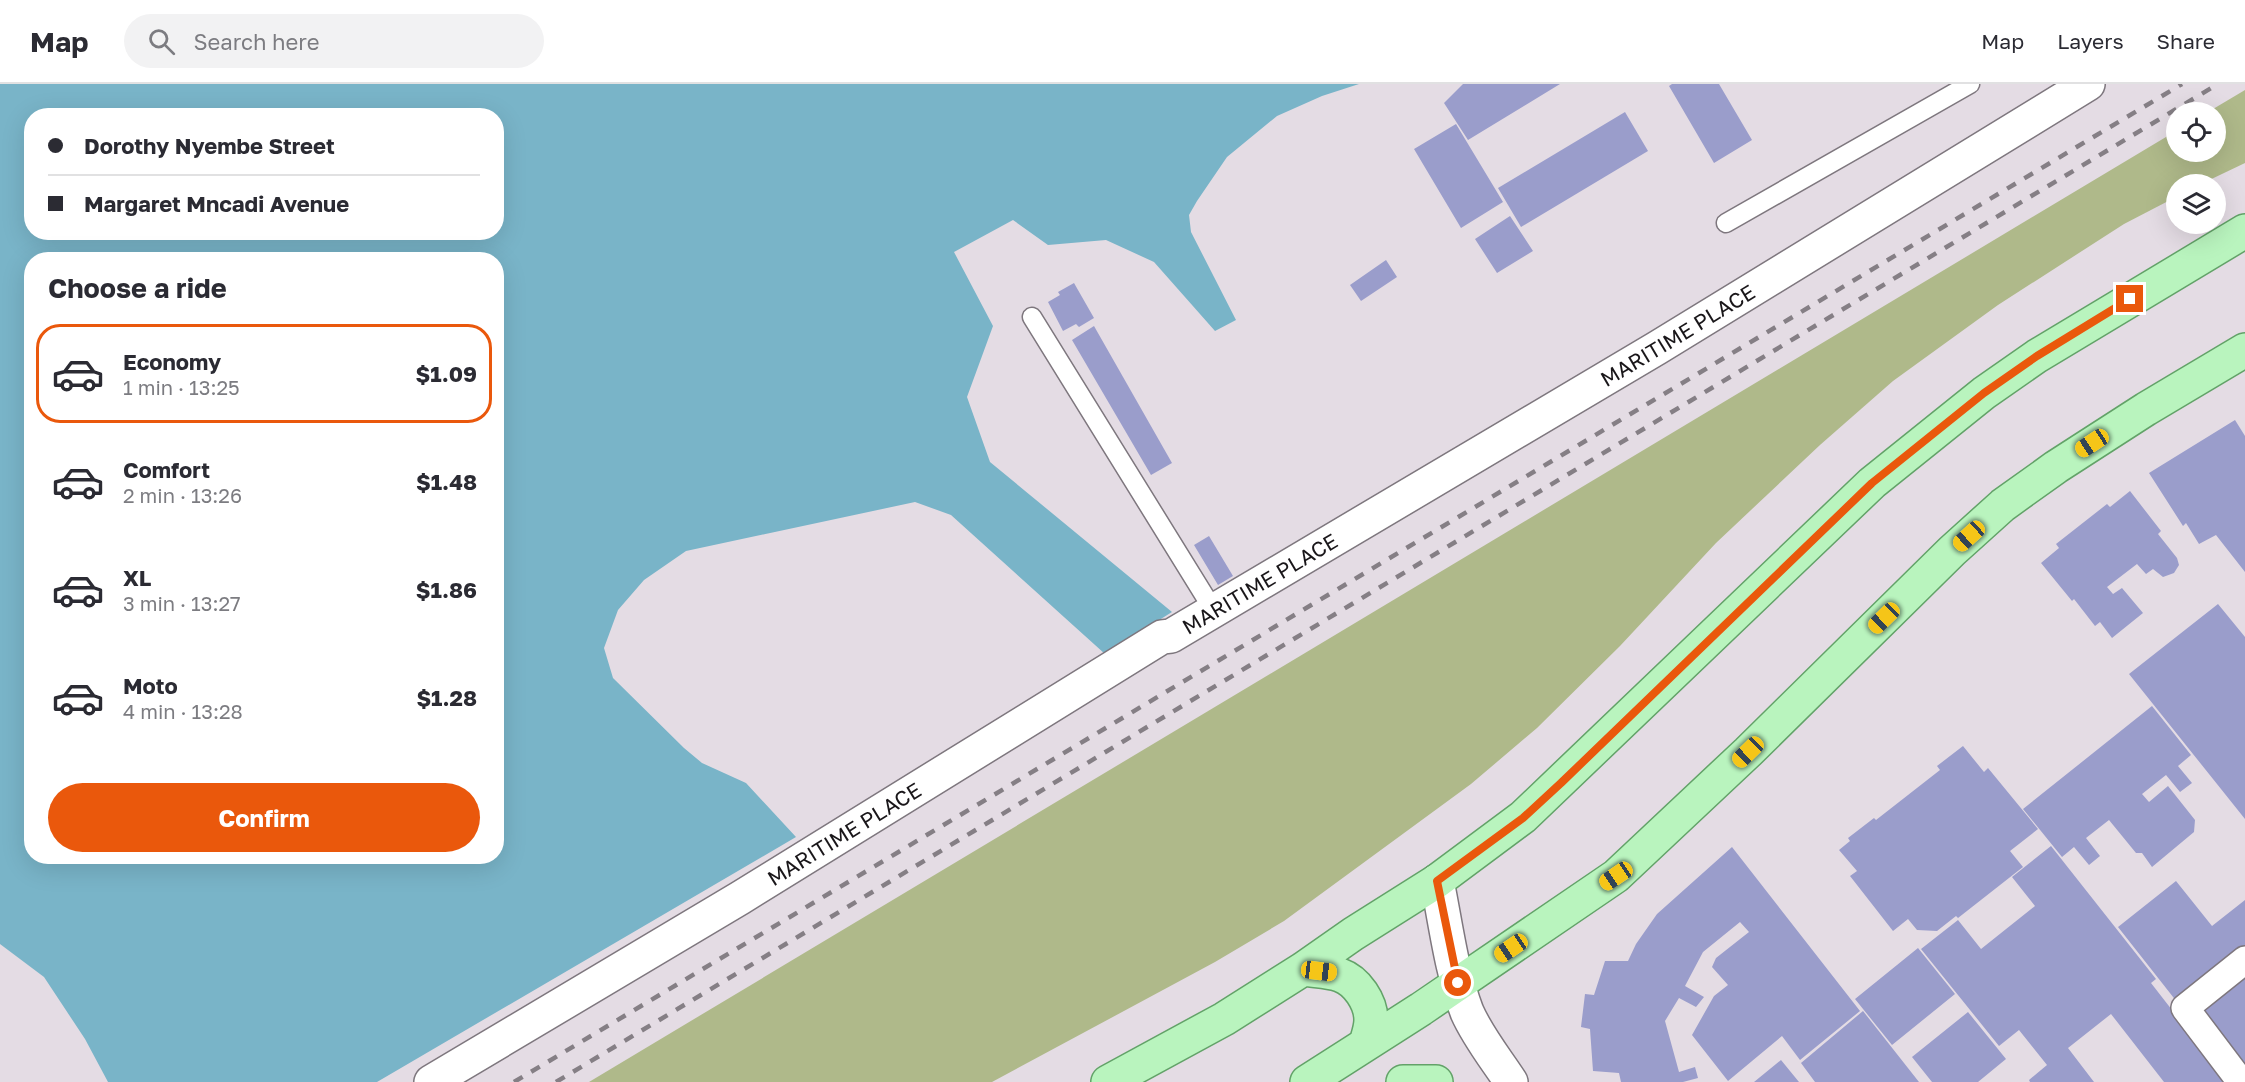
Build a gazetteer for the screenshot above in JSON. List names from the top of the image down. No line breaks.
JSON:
{"streets":{"street":["MARITIME PLACE"]},"page":{"header":"Map","search":"Search here","nav":["Map","Layers","Share"],"banner":["Dorothy Nyembe Street","Margaret Mncadi Avenue"],"heading":"Choose a ride","list":[{"name":"Economy","note":"1 min · 13:25","value":"$1.09"},{"name":"Comfort","note":"2 min · 13:26","value":"$1.48"},{"name":"XL","note":"3 min · 13:27","value":"$1.86"},{"name":"Moto","note":"4 min · 13:28","value":"$1.28"}],"buttons":"Confirm"}}
